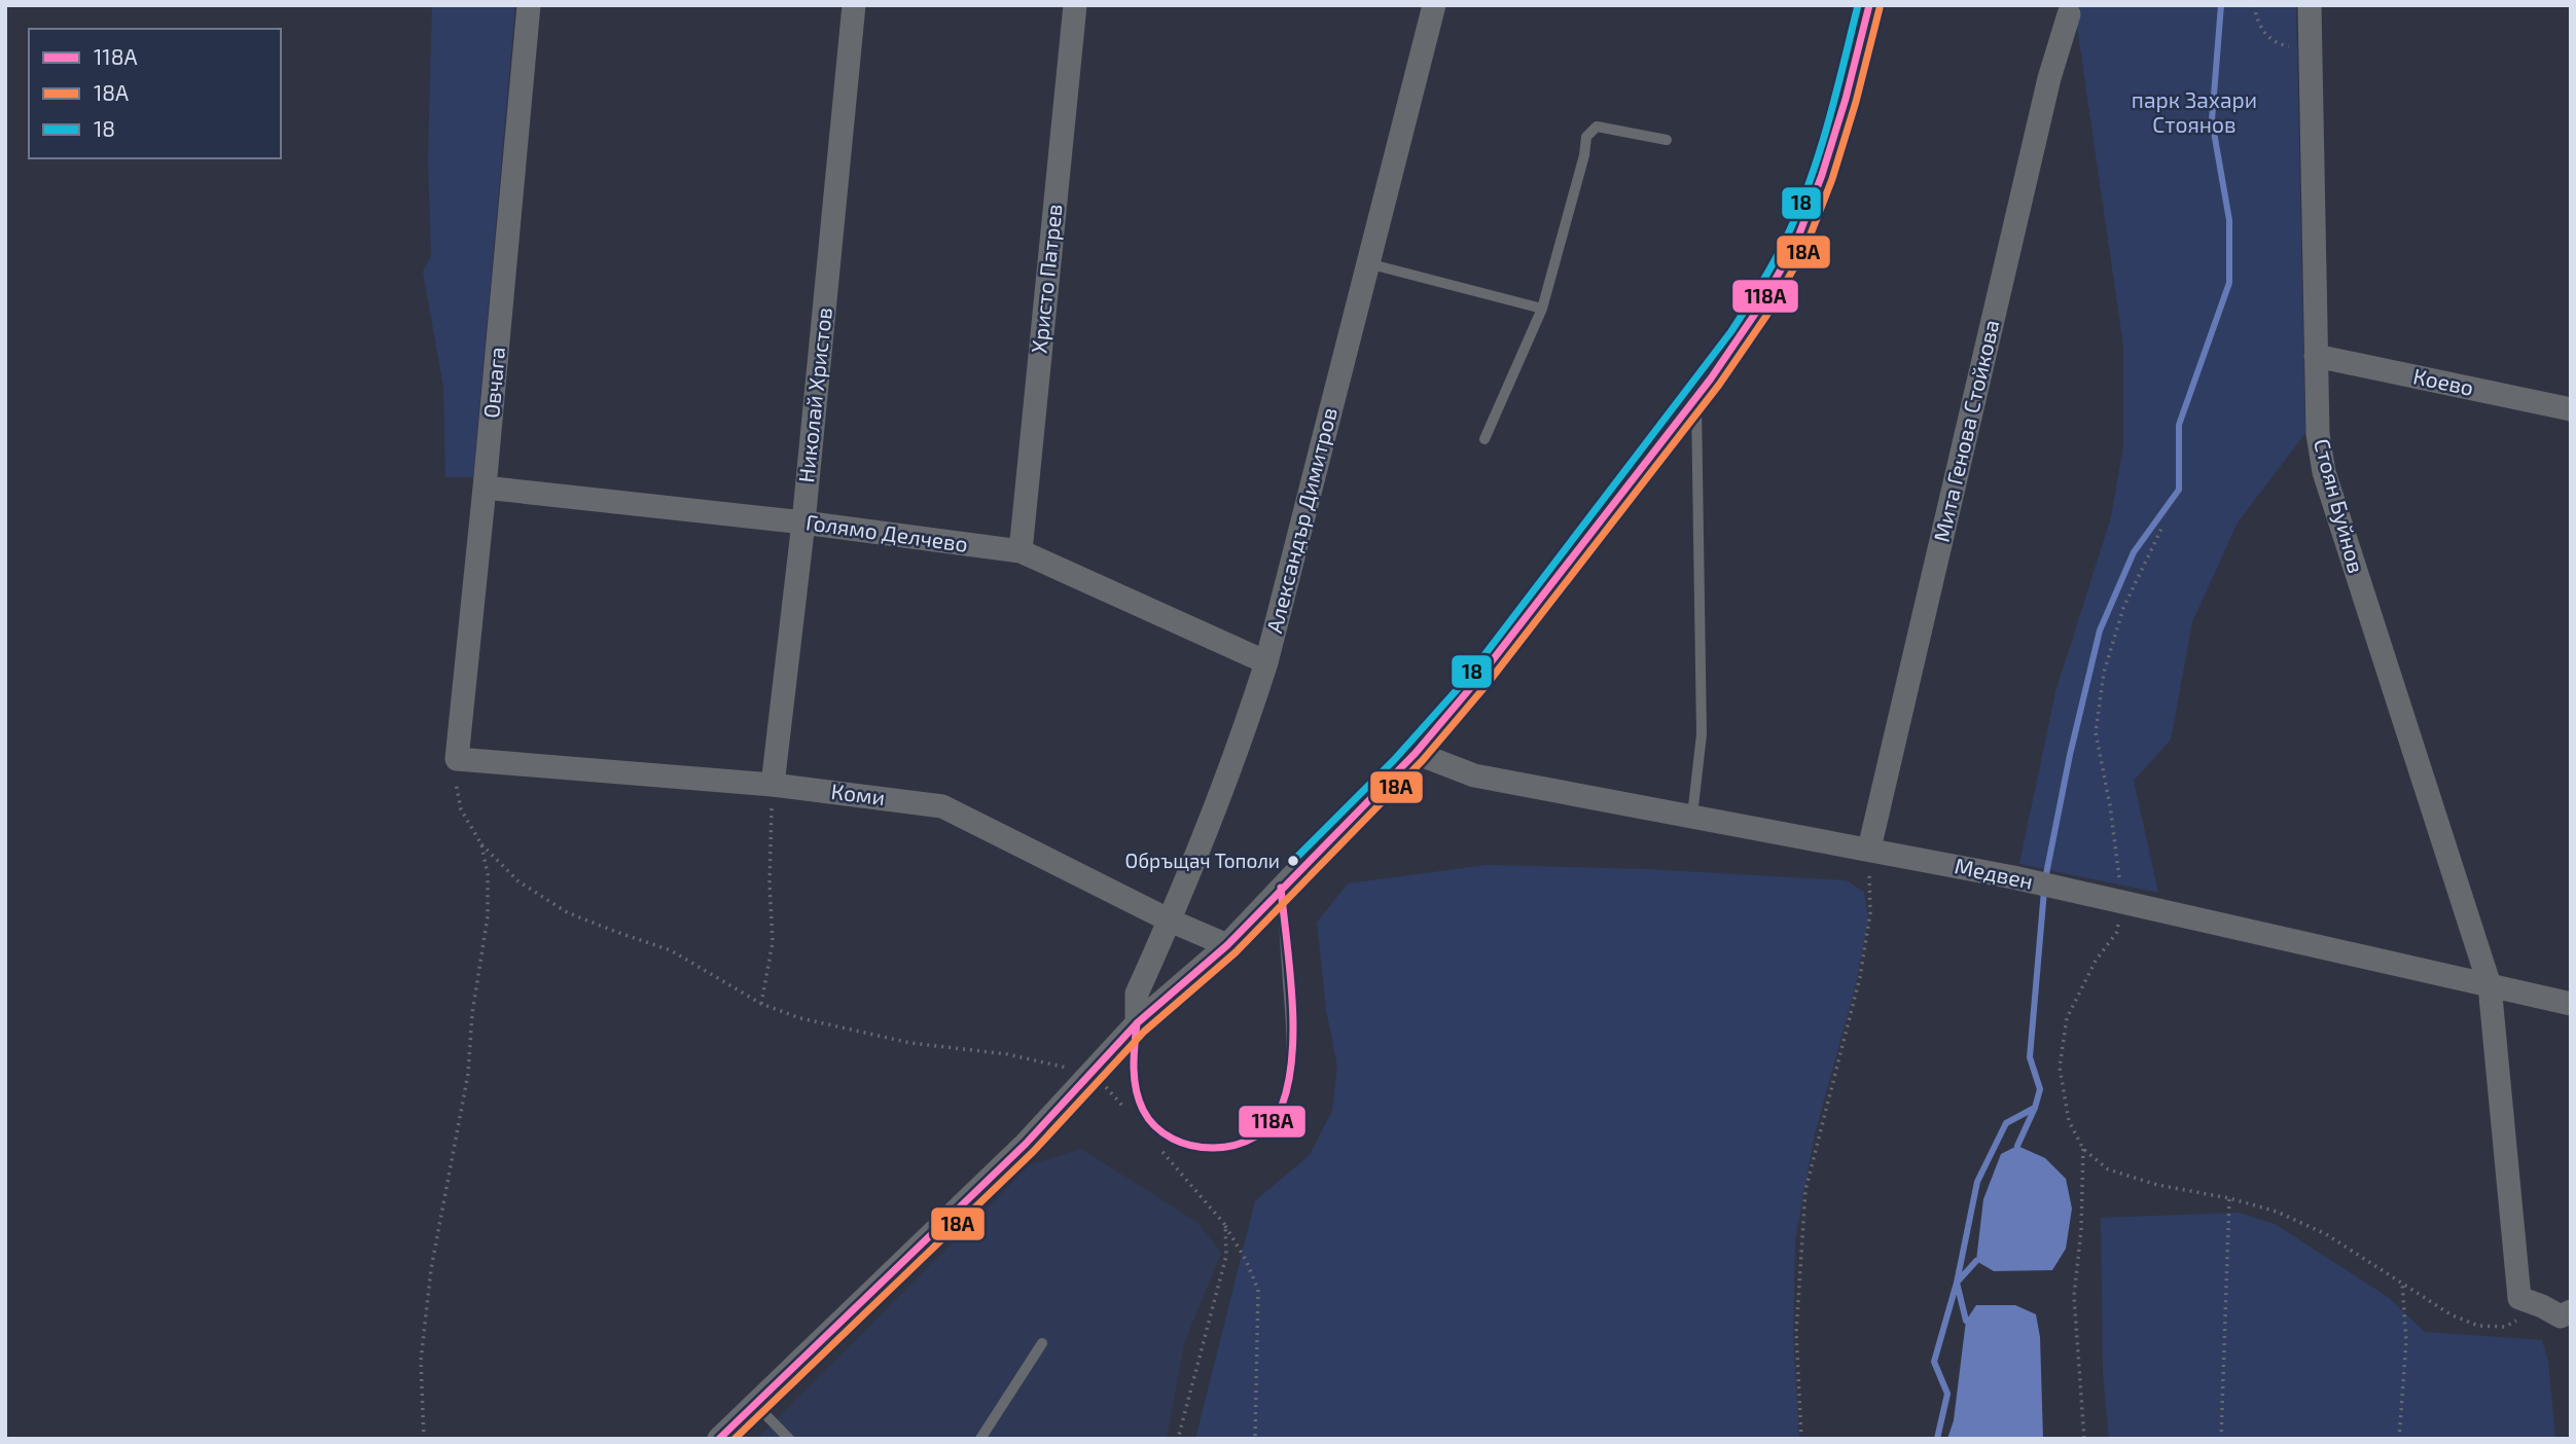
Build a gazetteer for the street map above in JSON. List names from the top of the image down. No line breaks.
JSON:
{"streets":{"street":["Христо Патрев","Овчага","Коево","Николай Христов","Мита Генова Стойкова","Стоян Буйнов","Александър Димитров","Голямо Делчево","Коми","Медвен"]},"crossings":[["Христо Патрев","Голямо Делчево"],["Овчага","Голямо Делчево"],["Овчага","Коми"],["Коево","Стоян Буйнов"],["Николай Христов","Голямо Делчево"],["Николай Христов","Коми"],["Мита Генова Стойкова","Медвен"],["Стоян Буйнов","Медвен"],["Александър Димитров","Голямо Делчево"],["Александър Димитров","Коми"]],"parks":["парк Захари Стоянов"],"places":["Обръщач Тополи"],"lines":["transit line 118А","transit line 18","transit line 18А"],"legend":["118А","18А","18"]}
